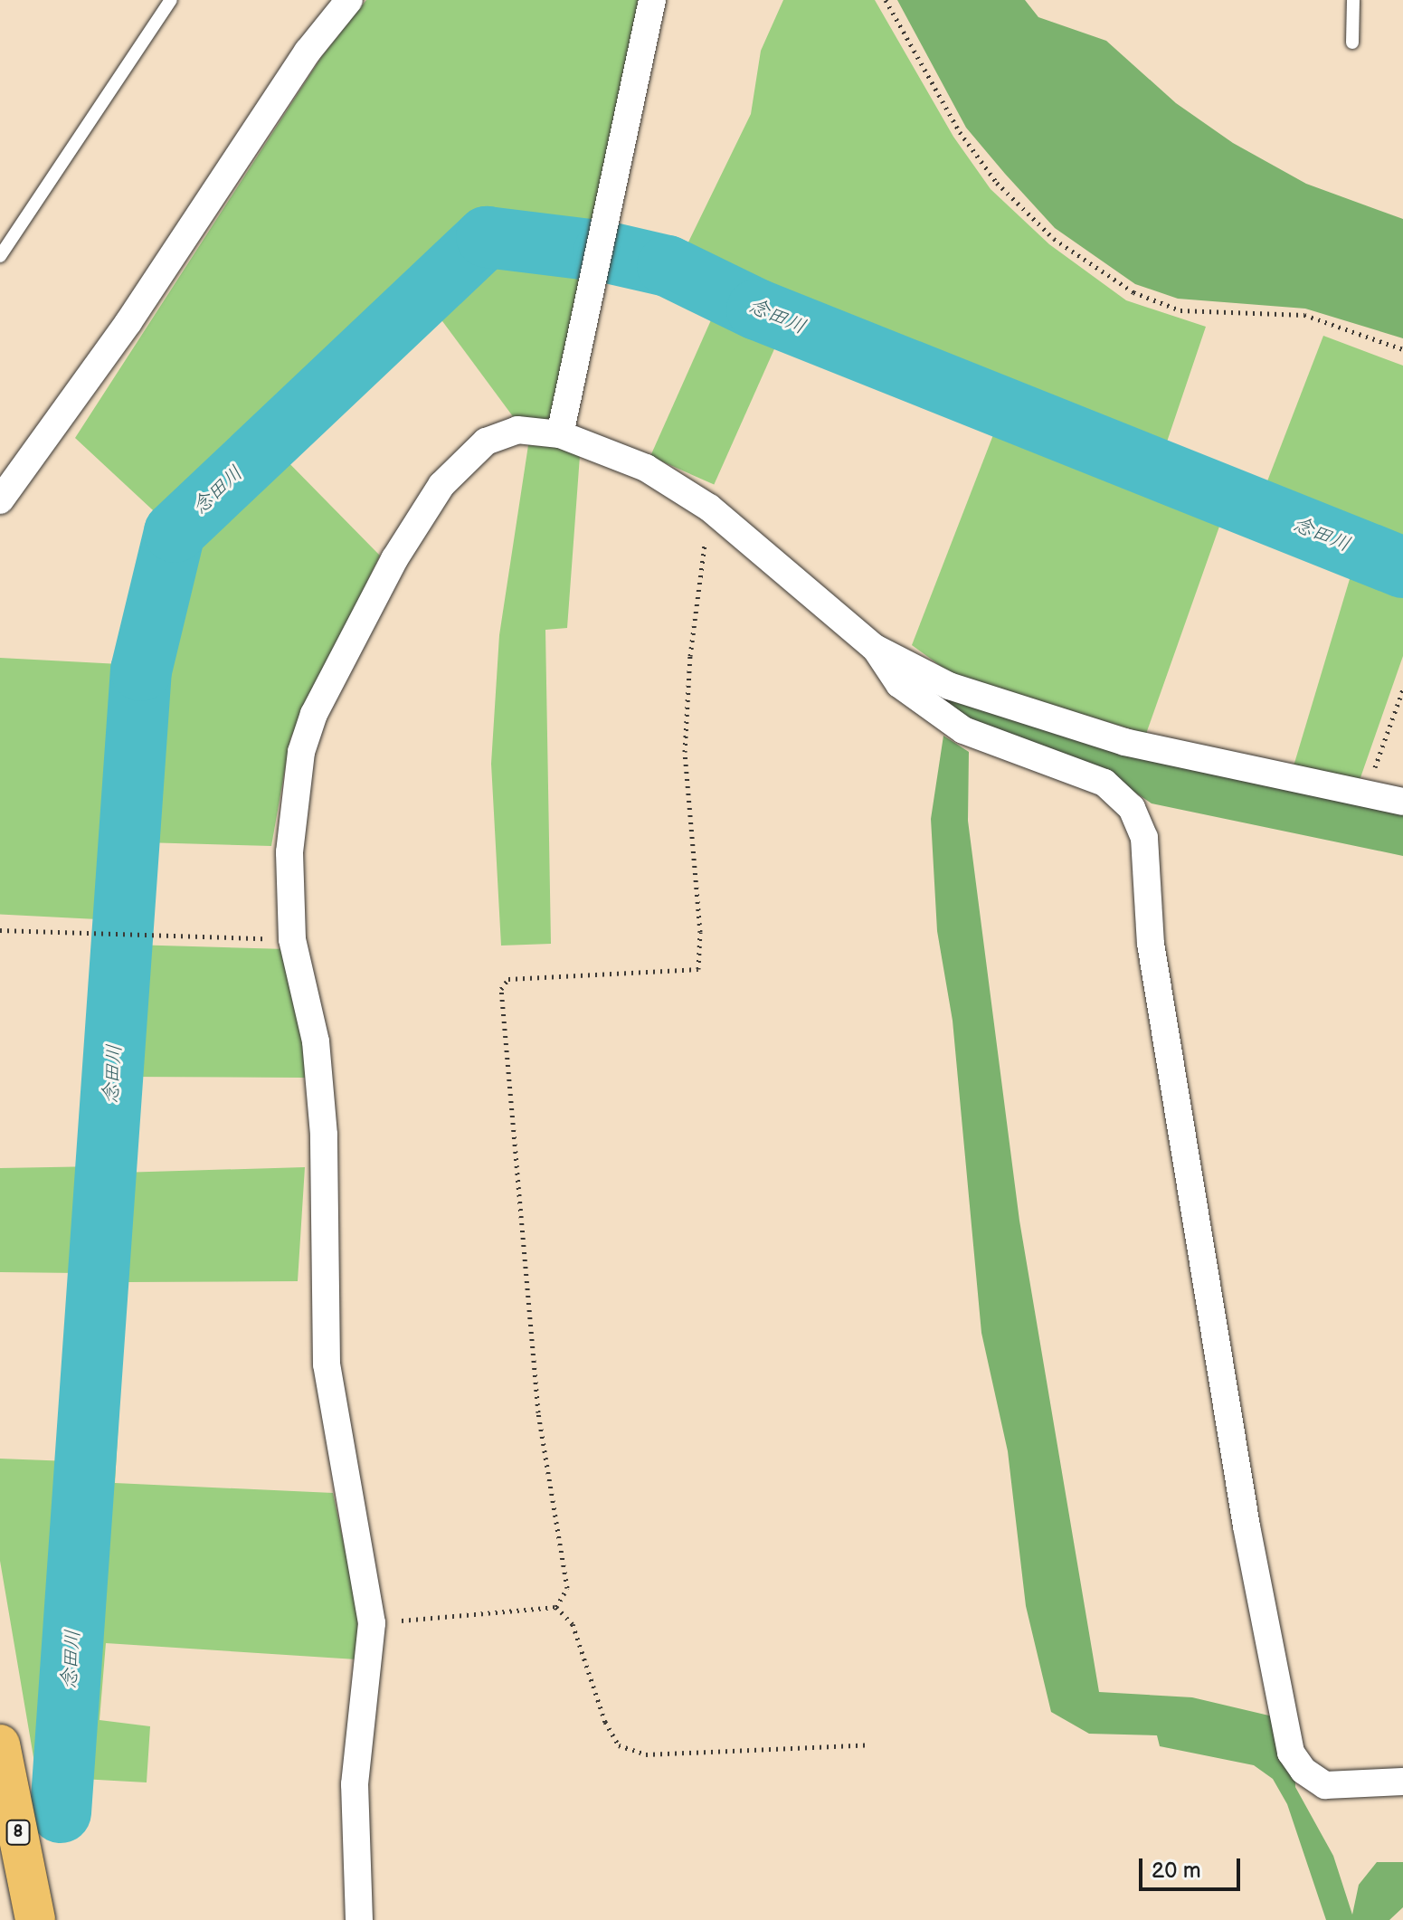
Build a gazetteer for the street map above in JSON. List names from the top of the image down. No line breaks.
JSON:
{"streets":{"main road":["8"]},"water":["念田川"],"scale_bar":"20 m"}
